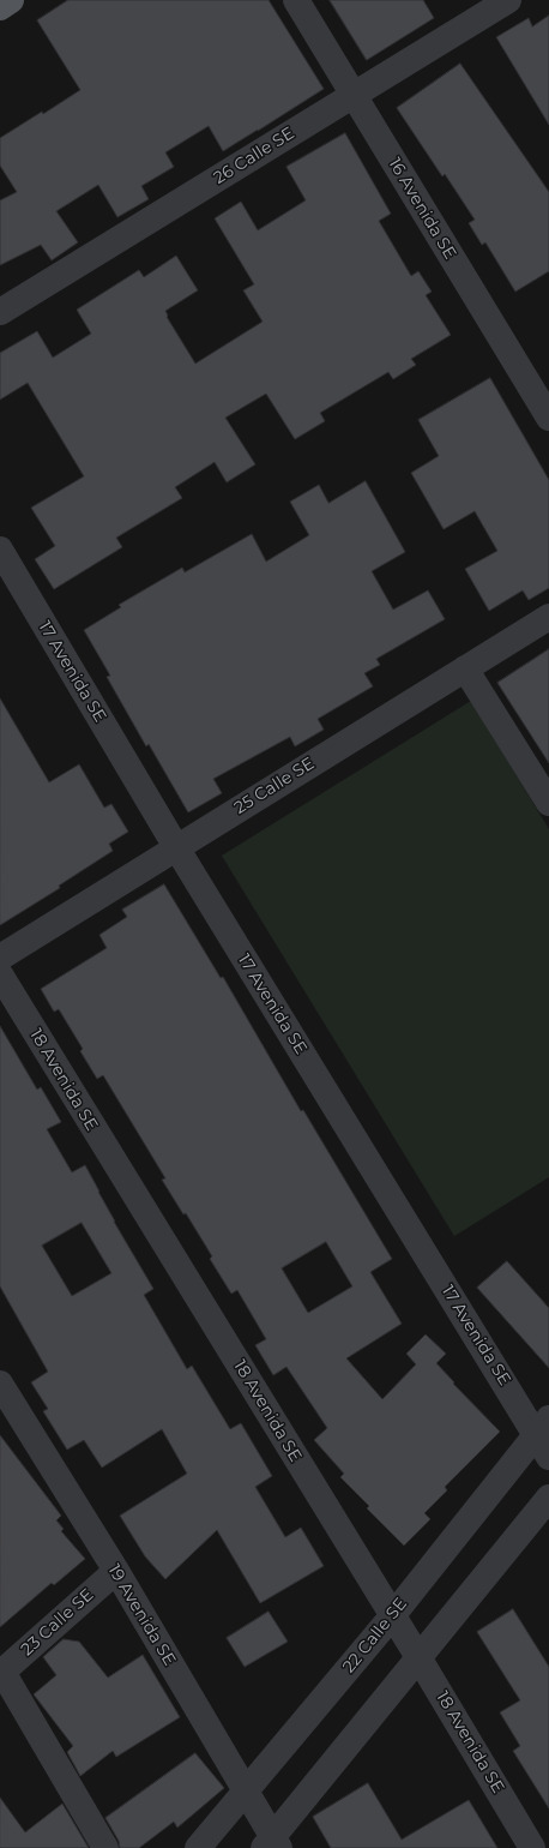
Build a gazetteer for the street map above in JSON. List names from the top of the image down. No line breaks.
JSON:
{"streets":{"street":["26 Calle SE","16 Avenida SE","17 Avenida SE","25 Calle SE","18 Avenida SE","19 Avenida SE","23 Calle SE","22 Calle SE"]},"crossings":[["26 Calle SE","16 Avenida SE"],["17 Avenida SE","25 Calle SE"],["17 Avenida SE","22 Calle SE"],["18 Avenida SE","22 Calle SE"],["19 Avenida SE","23 Calle SE"],["19 Avenida SE","22 Calle SE"]]}
